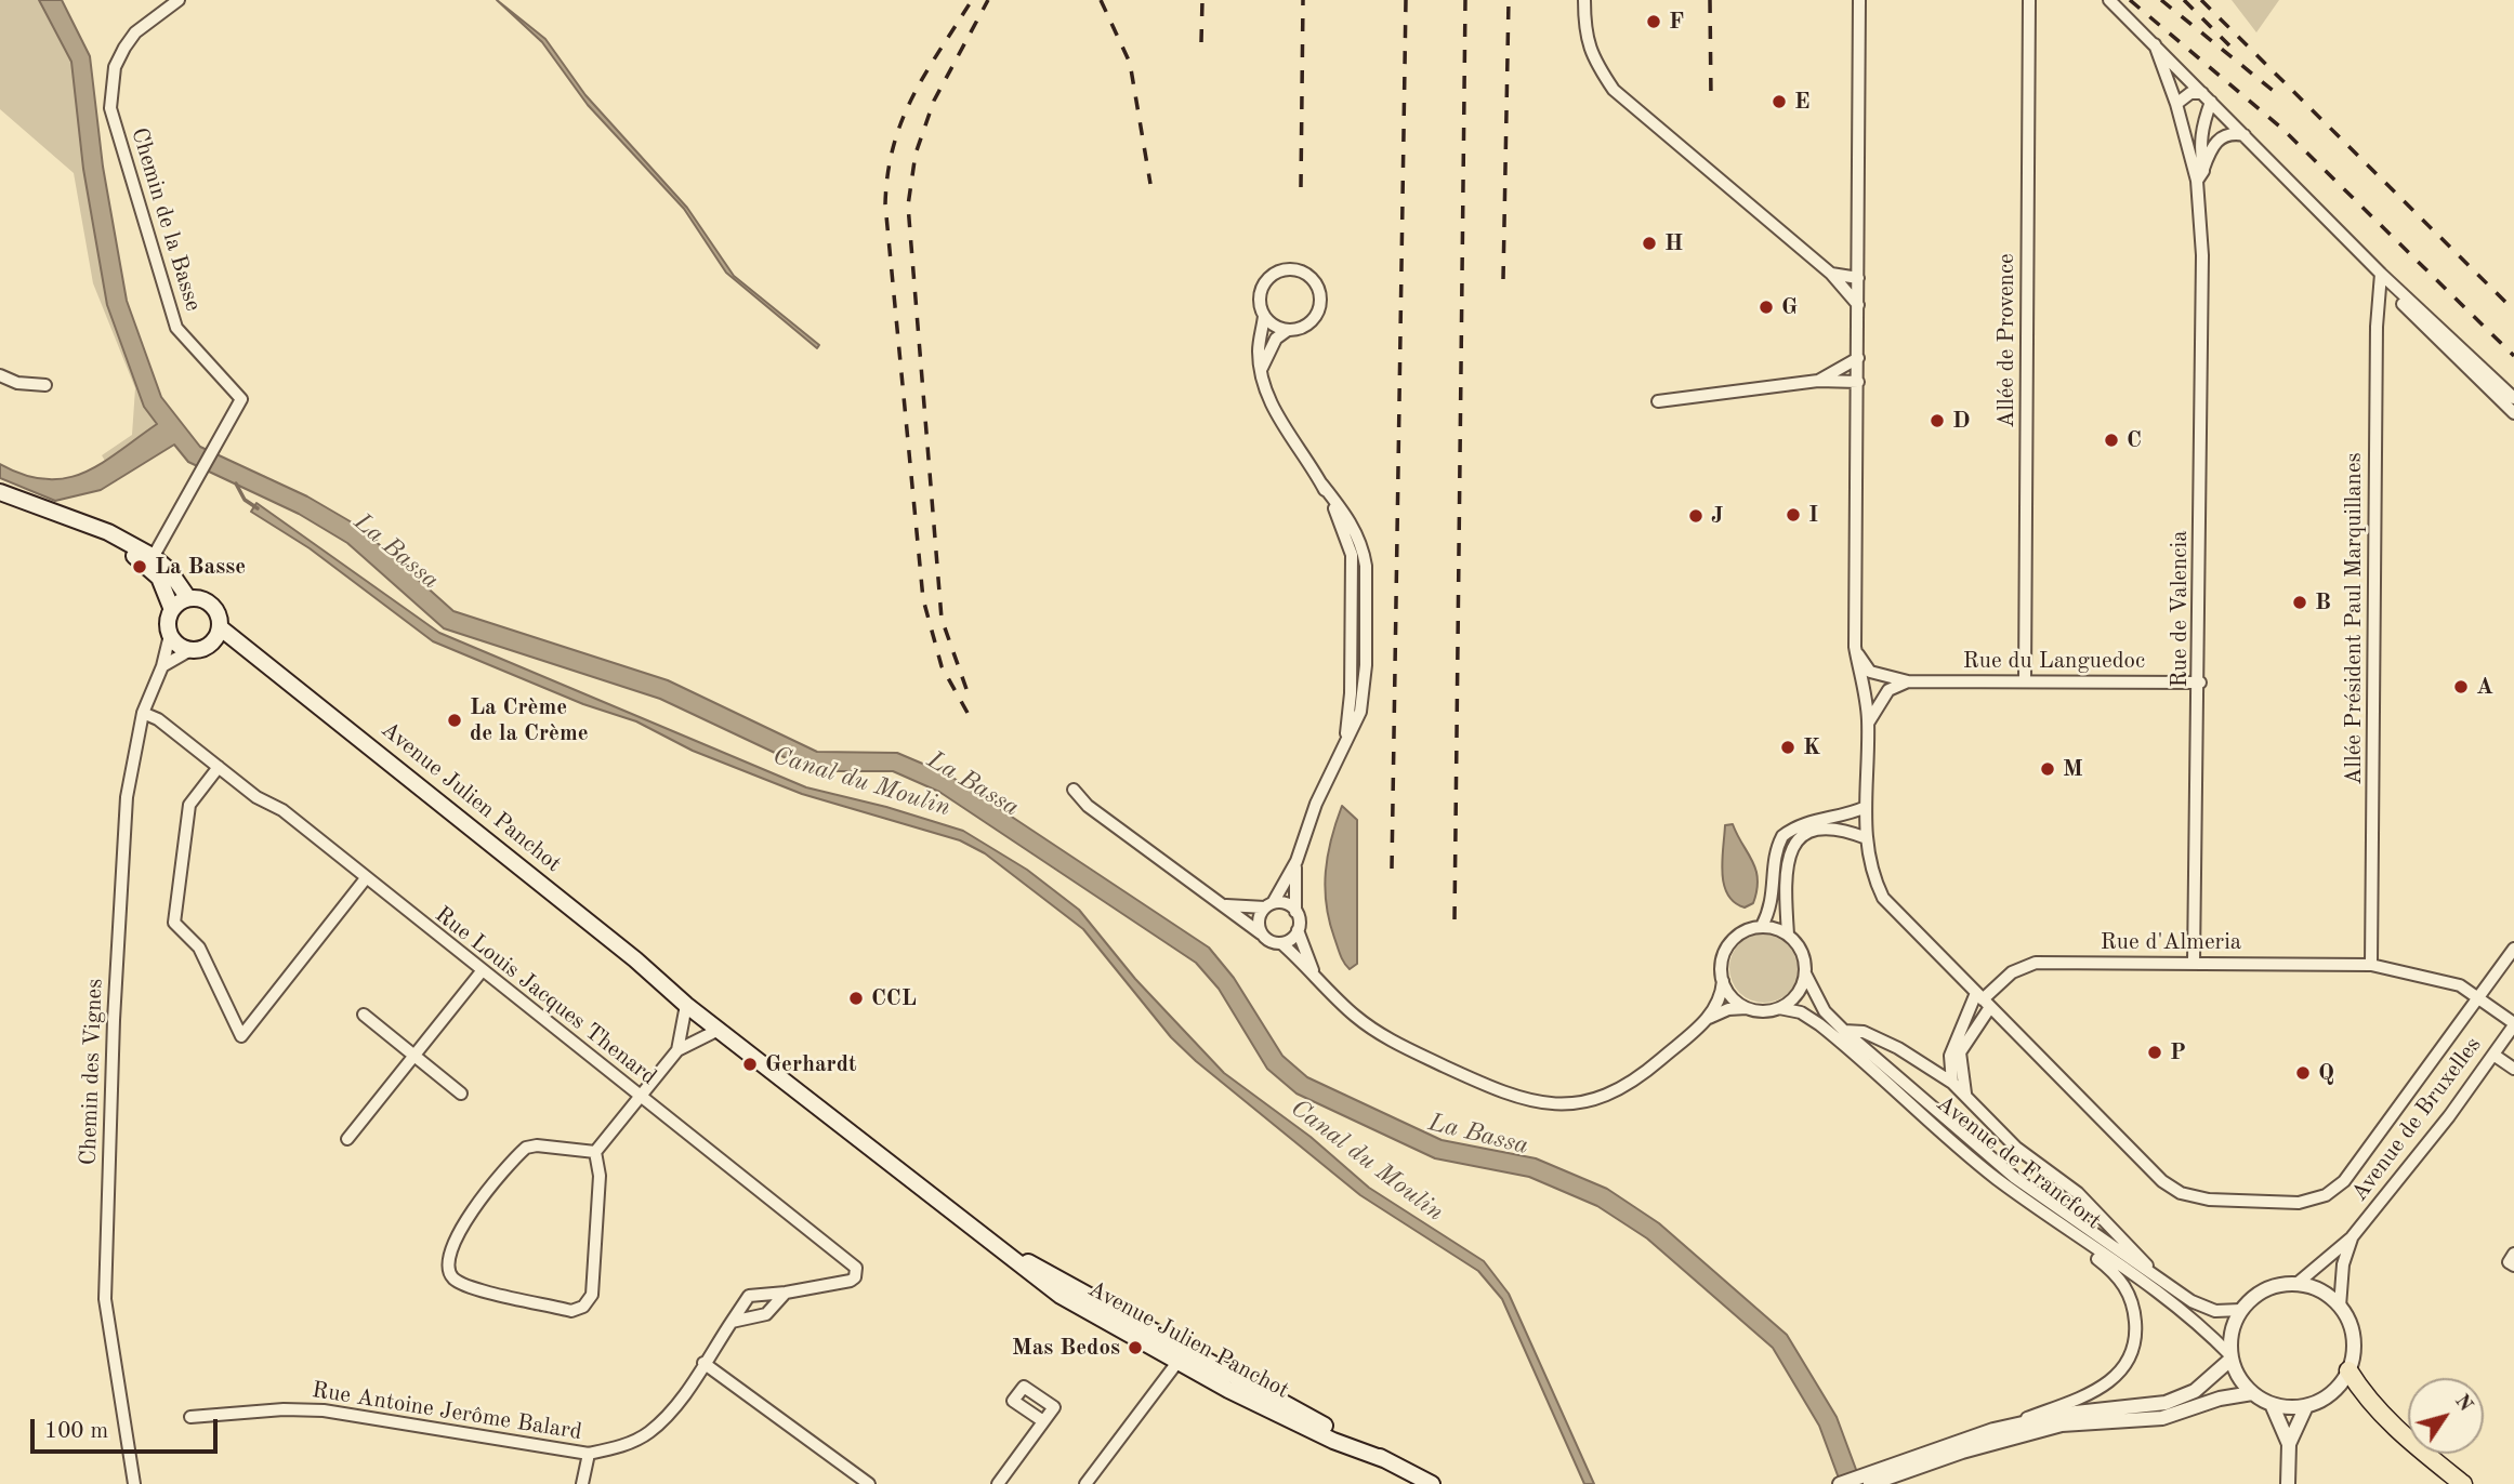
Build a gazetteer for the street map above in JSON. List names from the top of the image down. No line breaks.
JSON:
{"streets":{"main road":["Avenue Julien Panchot"],"street":["Chemin de la Basse","Allée de Provence","Rue de Valencia","Allée Président Paul Marquillanes","Rue du Languedoc","Rue d'Almeria","Rue Louis Jacques Thenard","Chemin des Vignes","Avenue de Bruxelles","Avenue de Francfort","Rue Antoine Jerôme Balard"]},"crossings":[["Allée de Provence","Rue du Languedoc"],["Rue de Valencia","Rue du Languedoc"],["Rue de Valencia","Rue d'Almeria"],["Allée Président Paul Marquillanes","Rue d'Almeria"],["Avenue Julien Panchot","Chemin des Vignes"],["Rue d'Almeria","Avenue de Bruxelles"],["Rue Louis Jacques Thenard","Chemin des Vignes"],["Rue Louis Jacques Thenard","Rue Antoine Jerôme Balard"],["Avenue de Bruxelles","Avenue de Francfort"]],"water":["La Bassa","Canal du Moulin"],"places":["F","E","H","G","D","C","I","J","La Basse","B","A","La Crème de la Crème","K","M","CCL","P","Gerhardt","Q","Mas Bedos"],"scale_bar":"100 m","north":"top right"}
